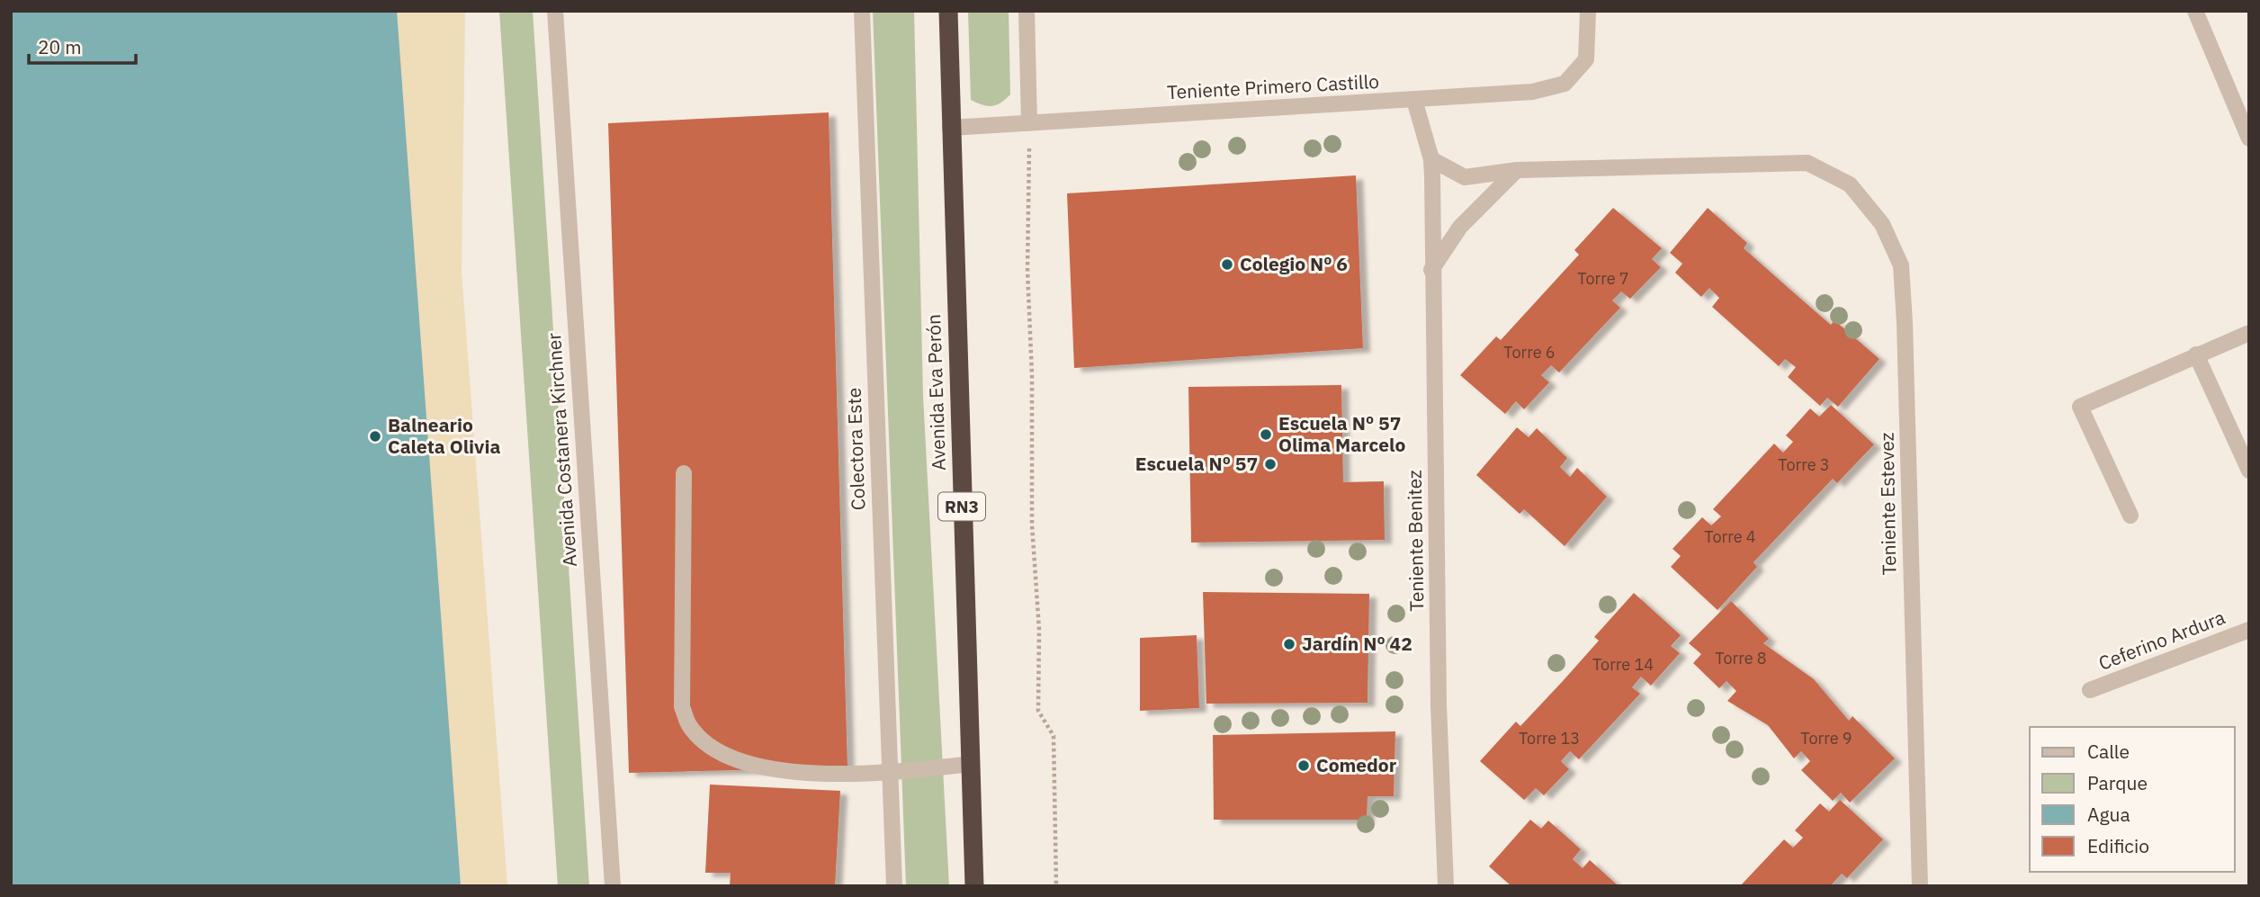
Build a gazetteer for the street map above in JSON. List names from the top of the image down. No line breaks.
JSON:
{"streets":{"highway":["Avenida Eva Perón","RN3"],"street":["Teniente Primero Castillo","Colectora Este","Avenida Costanera Kirchner","Teniente Estevez","Teniente Benitez","Ceferino Ardura"]},"crossings":[["Teniente Primero Castillo","Avenida Eva Perón"],["Teniente Primero Castillo","Teniente Benitez"]],"places":["Colegio Nº 6","Escuela Nº 57 Olima Marcelo","Balneario Caleta Olivia","Escuela Nº 57","Jardín Nº 42","Comedor"],"house_numbers":["Torre 7","Torre 6","Torre 3","Torre 4","Torre 8","Torre 14","Torre 13","Torre 9"],"legend":["Calle","Parque","Agua","Edificio"],"scale_bar":"20 m"}
